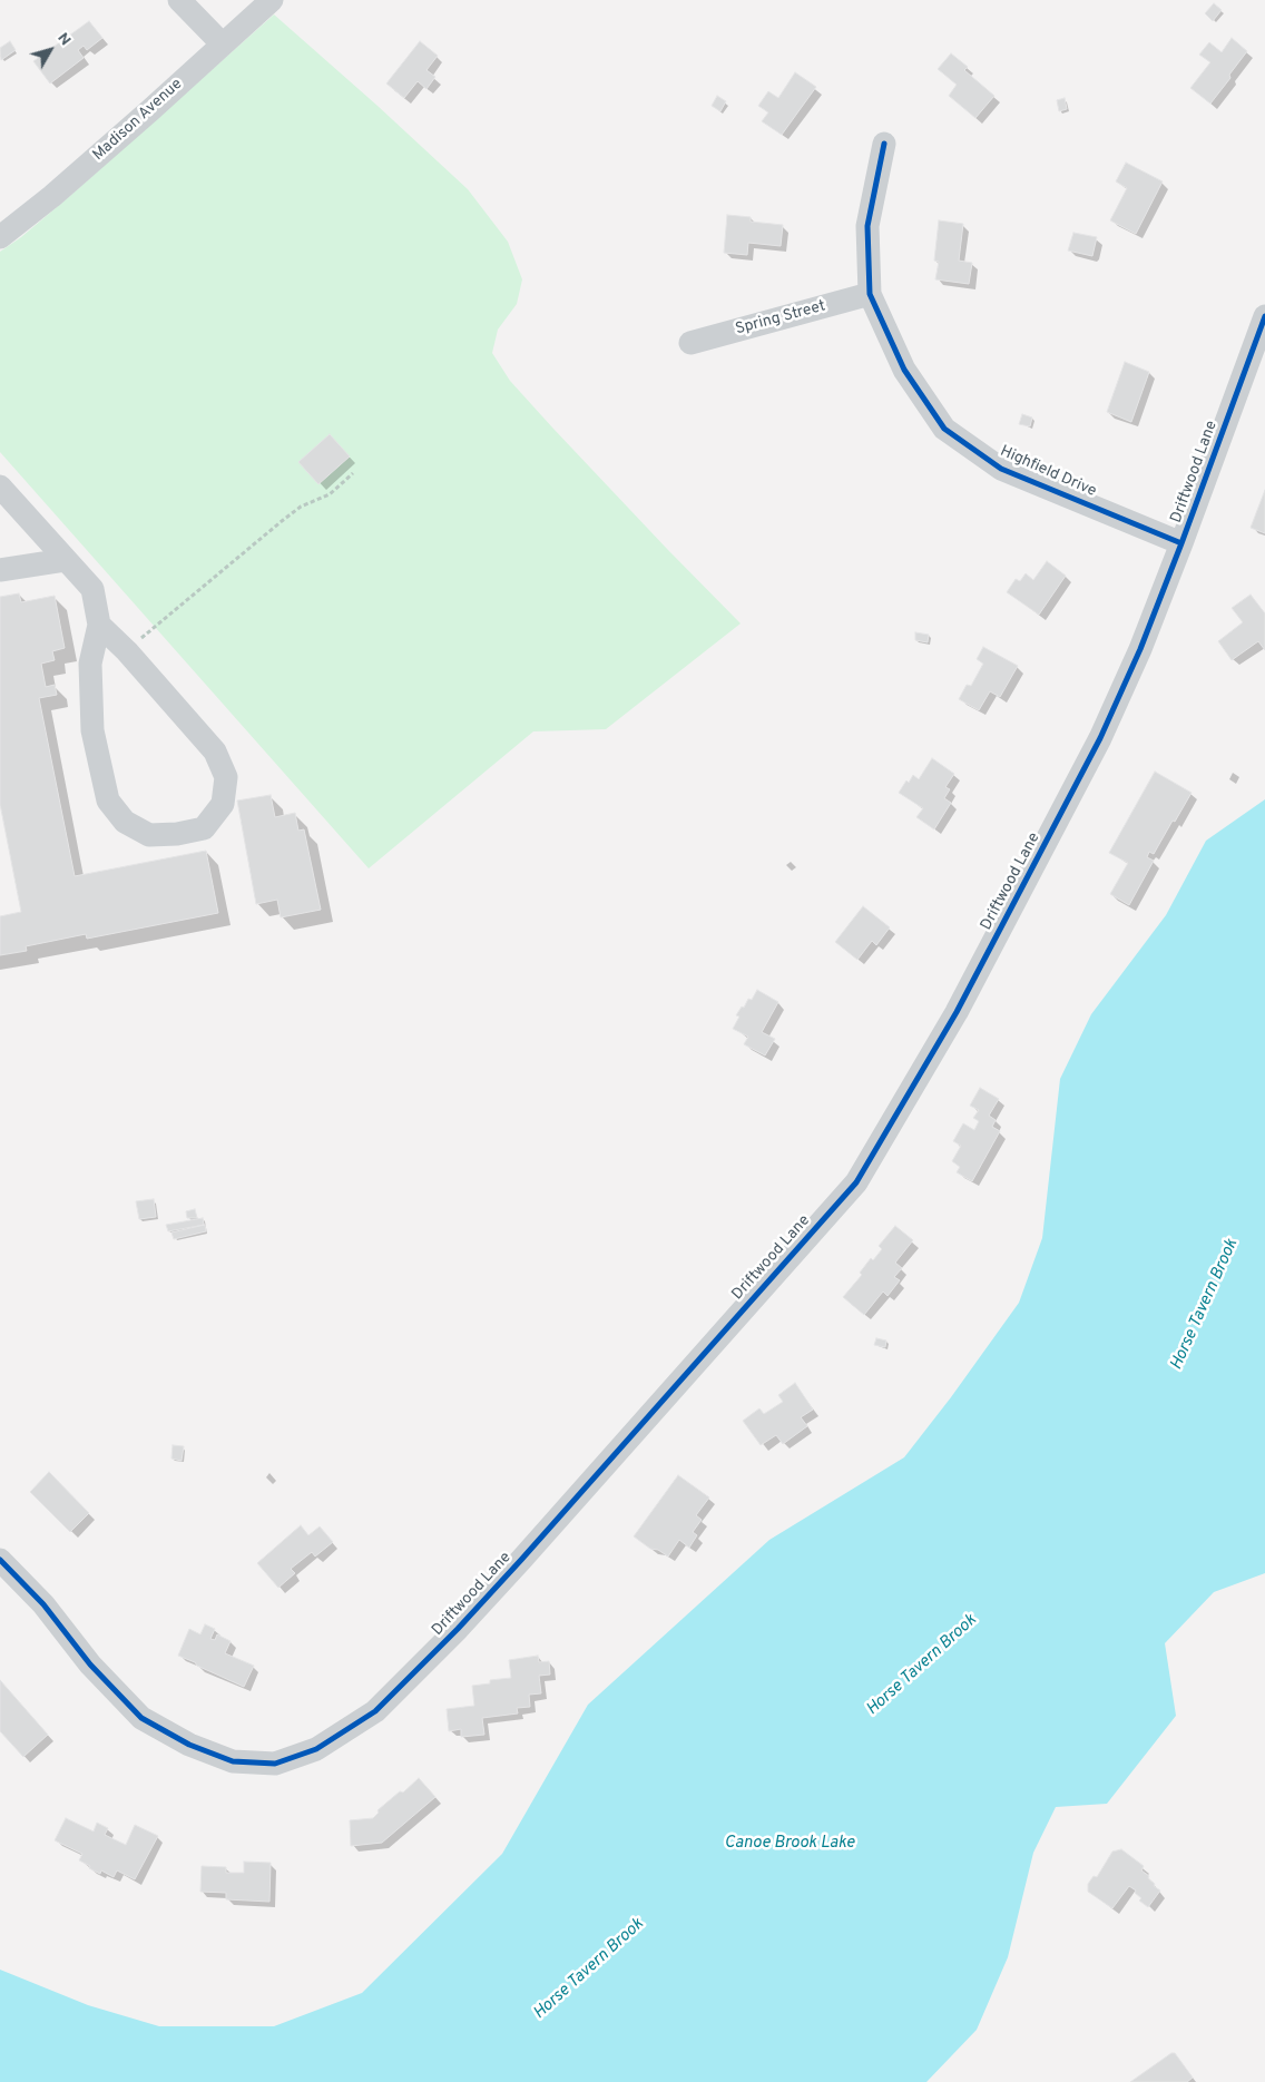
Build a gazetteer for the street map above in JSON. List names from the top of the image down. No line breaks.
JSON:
{"streets":{"street":["Madison Avenue","Spring Street","Highfield Drive","Driftwood Lane"]},"crossings":[["Spring Street","Highfield Drive"],["Highfield Drive","Driftwood Lane"]],"water":["Horse Tavern Brook","Canoe Brook Lake"],"north":"top right"}
